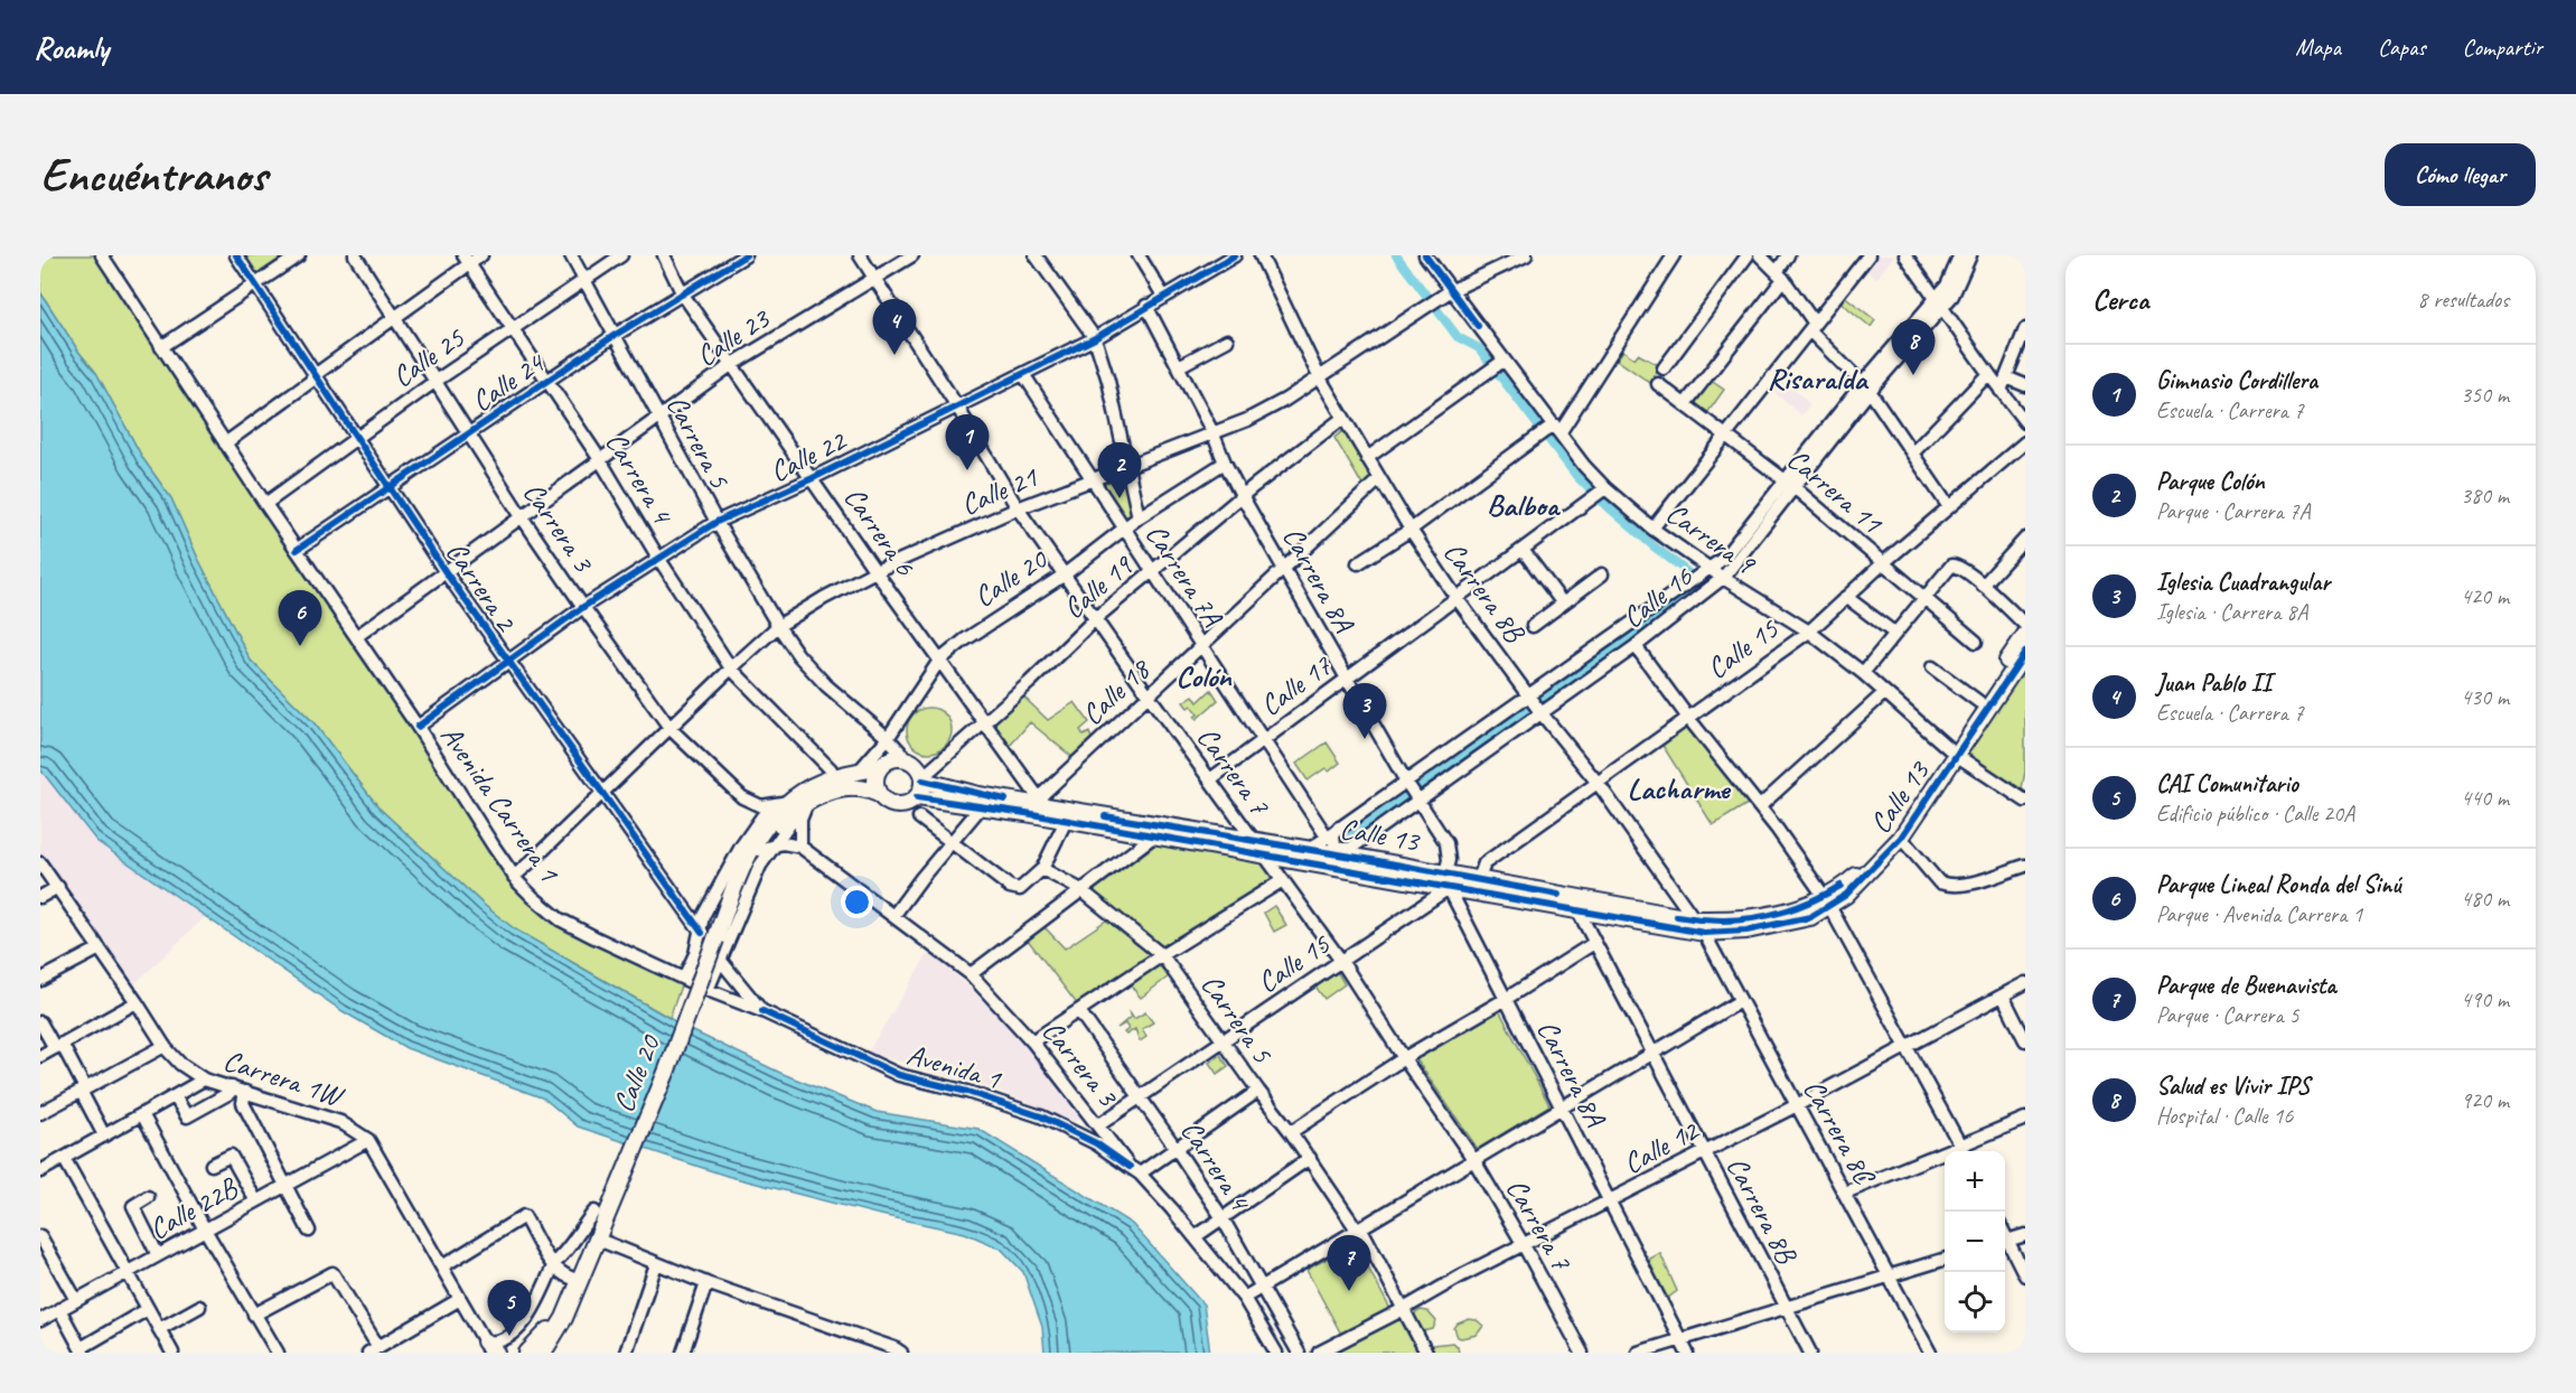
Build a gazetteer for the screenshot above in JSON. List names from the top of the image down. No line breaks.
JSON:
{"streets":{"main road":["Calle 20","Calle 13"],"street":["Calle 23","Calle 25","Calle 24","Carrera 5","Calle 22","Carrera 4","Calle 21","Carrera 11","Carrera 3","Carrera 6","Carrera 9","Carrera 7A","Carrera 8A","Carrera 2","Calle 19","Carrera 8B","Calle 16","Calle 15","Calle 17","Calle 18","Carrera 7","Avenida Carrera 1","Avenida 1","Carrera 1W","Carrera 8C","Calle 12","Calle 22B"]},"crossings":[["Calle 23","Carrera 5"],["Calle 23","Carrera 4"],["Calle 23","Carrera 3"],["Calle 23","Carrera 6"],["Calle 23","Carrera 2"],["Calle 23","Carrera 7"],["Calle 23","Avenida Carrera 1"],["Calle 25","Carrera 5"],["Calle 25","Carrera 4"],["Calle 25","Carrera 3"],["Calle 25","Carrera 2"],["Calle 25","Avenida Carrera 1"],["Calle 24","Carrera 5"],["Calle 24","Carrera 4"],["Calle 24","Carrera 3"],["Calle 24","Carrera 6"],["Calle 24","Carrera 2"],["Calle 24","Avenida Carrera 1"],["Carrera 5","Calle 22"],["Carrera 5","Calle 21"],["Carrera 5","Calle 20"],["Carrera 5","Calle 19"],["Carrera 5","Calle 15"],["Carrera 5","Calle 13"],["Carrera 5","Calle 12"],["Calle 22","Carrera 4"],["Calle 22","Carrera 3"],["Calle 22","Carrera 6"],["Calle 22","Carrera 7A"],["Calle 22","Carrera 8A"],["Calle 22","Carrera 2"],["Calle 22","Carrera 7"],["Calle 22","Avenida Carrera 1"],["Carrera 4","Calle 21"],["Carrera 4","Calle 15"],["Calle 21","Carrera 3"],["Calle 21","Carrera 6"],["Calle 21","Carrera 9"],["Calle 21","Carrera 7A"],["Calle 21","Carrera 8A"],["Calle 21","Carrera 2"],["Calle 21","Carrera 8B"],["Calle 21","Carrera 7"],["Calle 21","Avenida Carrera 1"],["Carrera 11","Calle 16"],["Carrera 11","Calle 15"],["Carrera 3","Calle 15"],["Carrera 3","Avenida 1"],["Carrera 6","Calle 20"],["Carrera 6","Calle 19"],["Carrera 6","Calle 18"],["Carrera 6","Calle 13"],["Carrera 9","Calle 16"],["Carrera 9","Calle 15"],["Carrera 9","Calle 17"],["Carrera 9","Calle 13"],["Carrera 7A","Calle 20"],["Carrera 7A","Calle 19"],["Carrera 7A","Calle 16"],["Carrera 7A","Calle 17"],["Carrera 7A","Calle 18"],["Calle 20","Carrera 8A"],["Calle 20","Carrera 2"],["Calle 20","Carrera 7"],["Carrera 8A","Calle 19"],["Carrera 8A","Calle 16"],["Carrera 8A","Calle 15"],["Carrera 8A","Calle 17"],["Carrera 8A","Calle 18"],["Carrera 8A","Calle 13"],["Carrera 8A","Calle 12"],["Calle 19","Carrera 8B"],["Calle 19","Carrera 7"],["Calle 19","Calle 13"],["Carrera 8B","Calle 16"],["Carrera 8B","Calle 15"],["Carrera 8B","Calle 17"],["Carrera 8B","Calle 18"],["Carrera 8B","Calle 13"],["Carrera 8B","Carrera 8C"],["Carrera 8B","Calle 12"],["Calle 16","Calle 13"],["Calle 15","Carrera 7"],["Calle 15","Calle 13"],["Calle 17","Carrera 7"],["Calle 18","Carrera 7"],["Calle 18","Calle 13"],["Carrera 7","Calle 13"],["Carrera 7","Calle 12"],["Calle 13","Carrera 8C"],["Avenida Carrera 1","Avenida 1"],["Carrera 1W","Calle 22B"],["Carrera 8C","Calle 12"]],"districts":["Risaralda","Balboa","Colón","Lacharme"],"page":{"header":"Roamly","nav":["Mapa","Capas","Compartir"],"buttons":"Cómo llegar","title":"Encuéntranos","heading":["Cerca","8 resultados"],"pins":["4","8","1","2","6","3","7","5"],"list":[{"mark":"1","name":"Gimnasio Cordillera","note":"Escuela · Carrera 7","value":"350 m"},{"mark":"2","name":"Parque Colón","note":"Parque · Carrera 7A","value":"380 m"},{"mark":"3","name":"Iglesia Cuadrangular","note":"Iglesia · Carrera 8A","value":"420 m"},{"mark":"4","name":"Juan Pablo II","note":"Escuela · Carrera 7","value":"430 m"},{"mark":"5","name":"CAI Comunitario","note":"Edificio público · Calle 20A","value":"440 m"},{"mark":"6","name":"Parque Lineal Ronda del Sinú","note":"Parque · Avenida Carrera 1","value":"480 m"},{"mark":"7","name":"Parque de Buenavista","note":"Parque · Carrera 5","value":"490 m"},{"mark":"8","name":"Salud es Vivir IPS","note":"Hospital · Calle 16","value":"920 m"}],"map_buttons":["+","−"]}}
